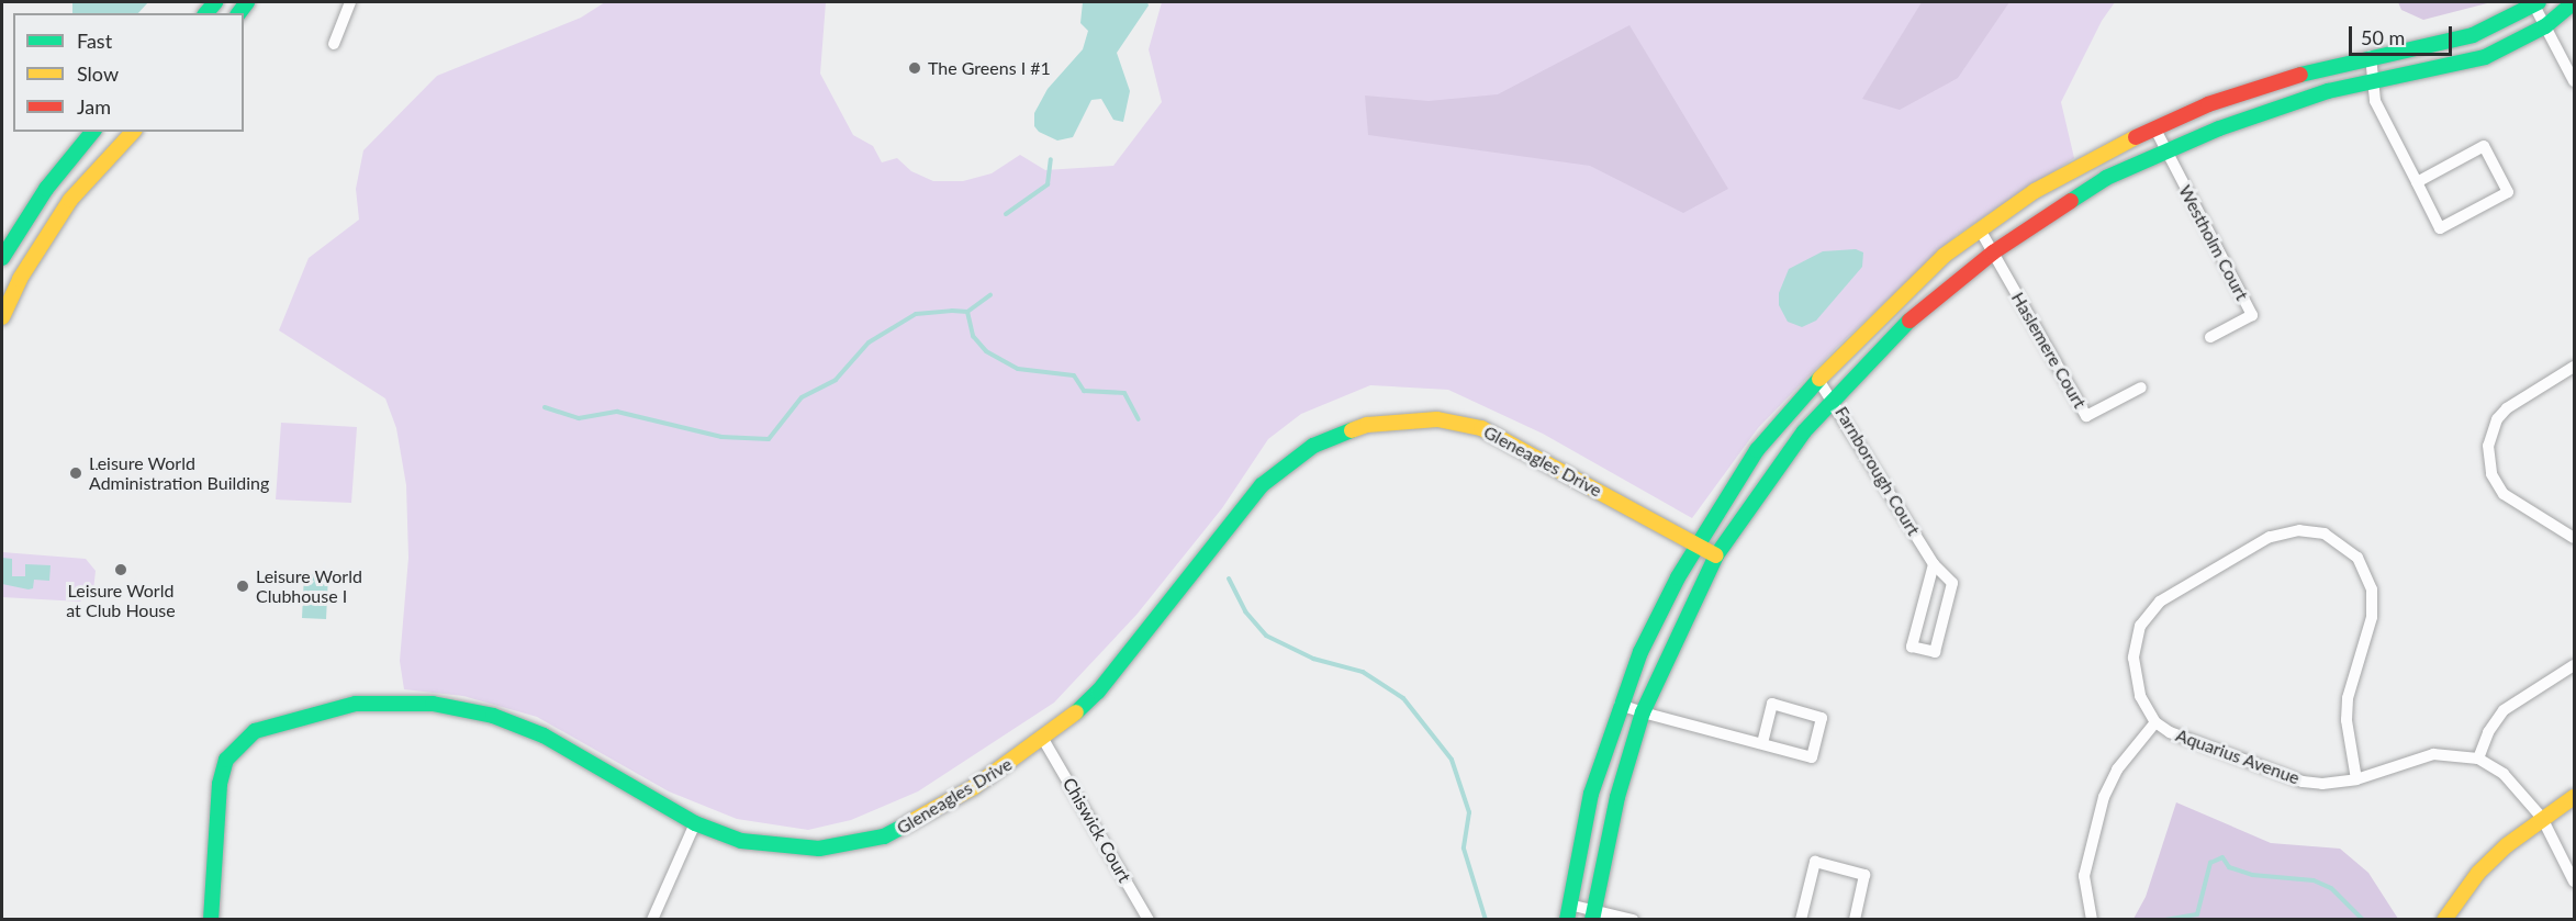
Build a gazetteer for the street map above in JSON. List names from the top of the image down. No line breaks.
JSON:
{"streets":{"street":["Westholm Court","Haslemere Court","Gleneagles Drive","Farnborough Court","Aquarius Avenue","Chiswick Court"]},"crossings":[["Gleneagles Drive","Chiswick Court"]],"places":["The Greens I #1","Leisure World Administration Building","Leisure World at Club House","Leisure World Clubhouse I"],"legend":["Fast","Slow","Jam"],"scale_bar":"50 m"}
